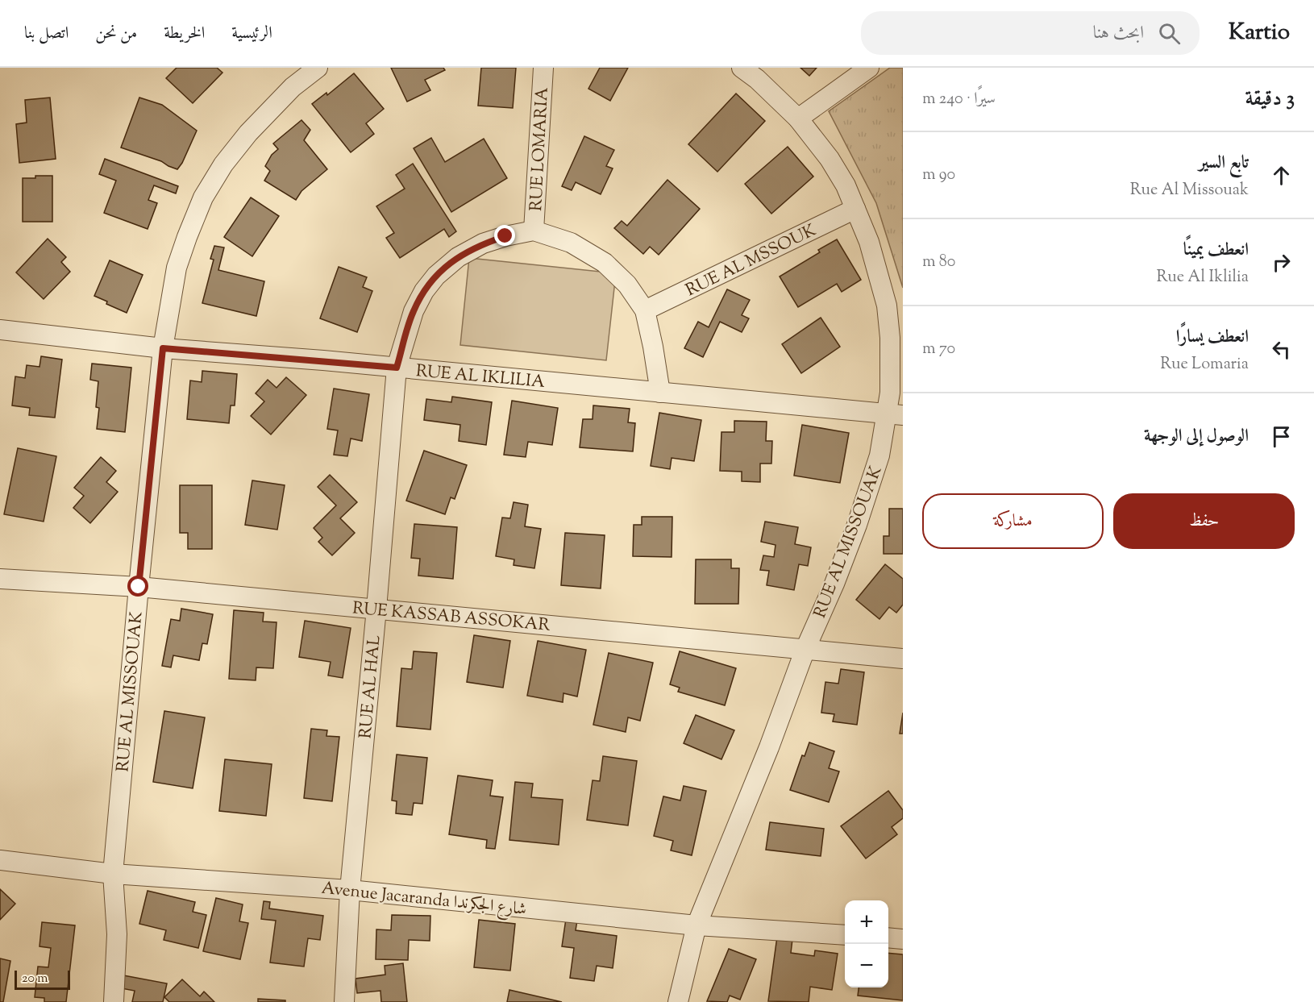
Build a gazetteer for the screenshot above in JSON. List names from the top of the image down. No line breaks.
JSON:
{"streets":{"street":["RUE LOMARIA","RUE AL MSSOUK","RUE AL IKLILIA","RUE AL MISSOUAK","RUE KASSAB ASSOKAR","RUE AL HAL","Avenue Jacaranda شارع الجكرندا"]},"crossings":[["RUE LOMARIA","RUE AL MSSOUK"],["RUE LOMARIA","RUE AL IKLILIA"],["RUE LOMARIA","RUE AL HAL"],["RUE AL MSSOUK","RUE AL MISSOUAK"],["RUE AL IKLILIA","RUE AL MISSOUAK"],["RUE AL IKLILIA","RUE AL HAL"],["RUE AL MISSOUAK","RUE KASSAB ASSOKAR"],["RUE AL MISSOUAK","Avenue Jacaranda شارع الجكرندا"],["RUE KASSAB ASSOKAR","RUE AL HAL"],["RUE AL HAL","Avenue Jacaranda شارع الجكرندا"]],"scale_bar":"20 m","page":{"header":"Kartio","search":"ابحث هنا","nav":["الرئيسية","الخريطة","من نحن","اتصل بنا"],"heading":["3 دقيقة","سيرًا · 240 m"],"list":[["تابع السير","Rue Al Missouak","90 m"],["انعطف يمينًا","Rue Al Iklilia","80 m"],["انعطف يسارًا","Rue Lomaria","70 m"],"الوصول إلى الوجهة"],"buttons":["حفظ","مشاركة"],"map_buttons":["+","−"],"scale":"20 m"}}
